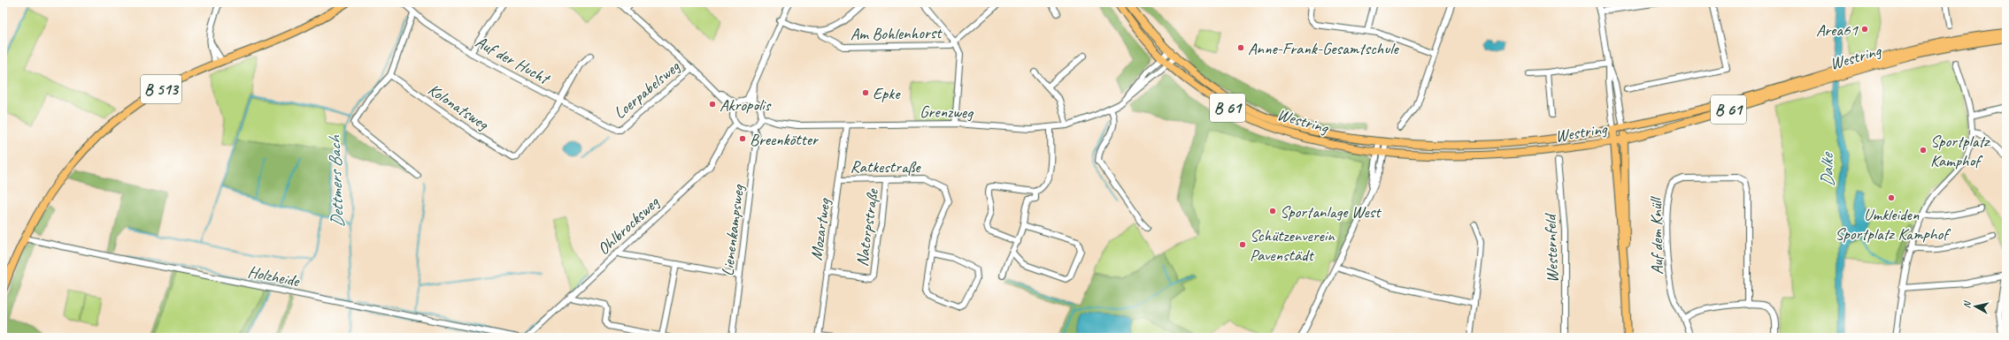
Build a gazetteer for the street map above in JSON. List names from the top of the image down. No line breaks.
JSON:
{"streets":{"main road":["Westring","B 513","B 61"],"street":["Am Bohlenhorst","Auf der Hucht","Loerpabelsweg","Kolonatsweg","Grenzweg","Ratkestraße","Ohlbrocksweg","Natorpstraße","Mozartweg","Lienenkampsweg","Auf dem Knüll","Westernfeld","Holzheide"]},"crossings":[["Am Bohlenhorst","Grenzweg"],["Westring","B 61"],["Westring","Grenzweg"],["Auf der Hucht","Loerpabelsweg"],["Auf der Hucht","Kolonatsweg"],["B 513","Holzheide"],["B 61","Grenzweg"],["Grenzweg","Ohlbrocksweg"],["Grenzweg","Mozartweg"],["Grenzweg","Lienenkampsweg"],["Ratkestraße","Natorpstraße"],["Ratkestraße","Mozartweg"],["Ohlbrocksweg","Lienenkampsweg"],["Natorpstraße","Mozartweg"]],"water":["Dalke","Dettmers Bach"],"places":["Area61","Anne-Frank-Gesamtschule","Epke","Akropolis","Breenkötter","Sportplatz Kamphof","Umkleiden Sportplatz Kamphof","Sportanlage West","Schützenverein Pavenstädt"],"north":"left"}
